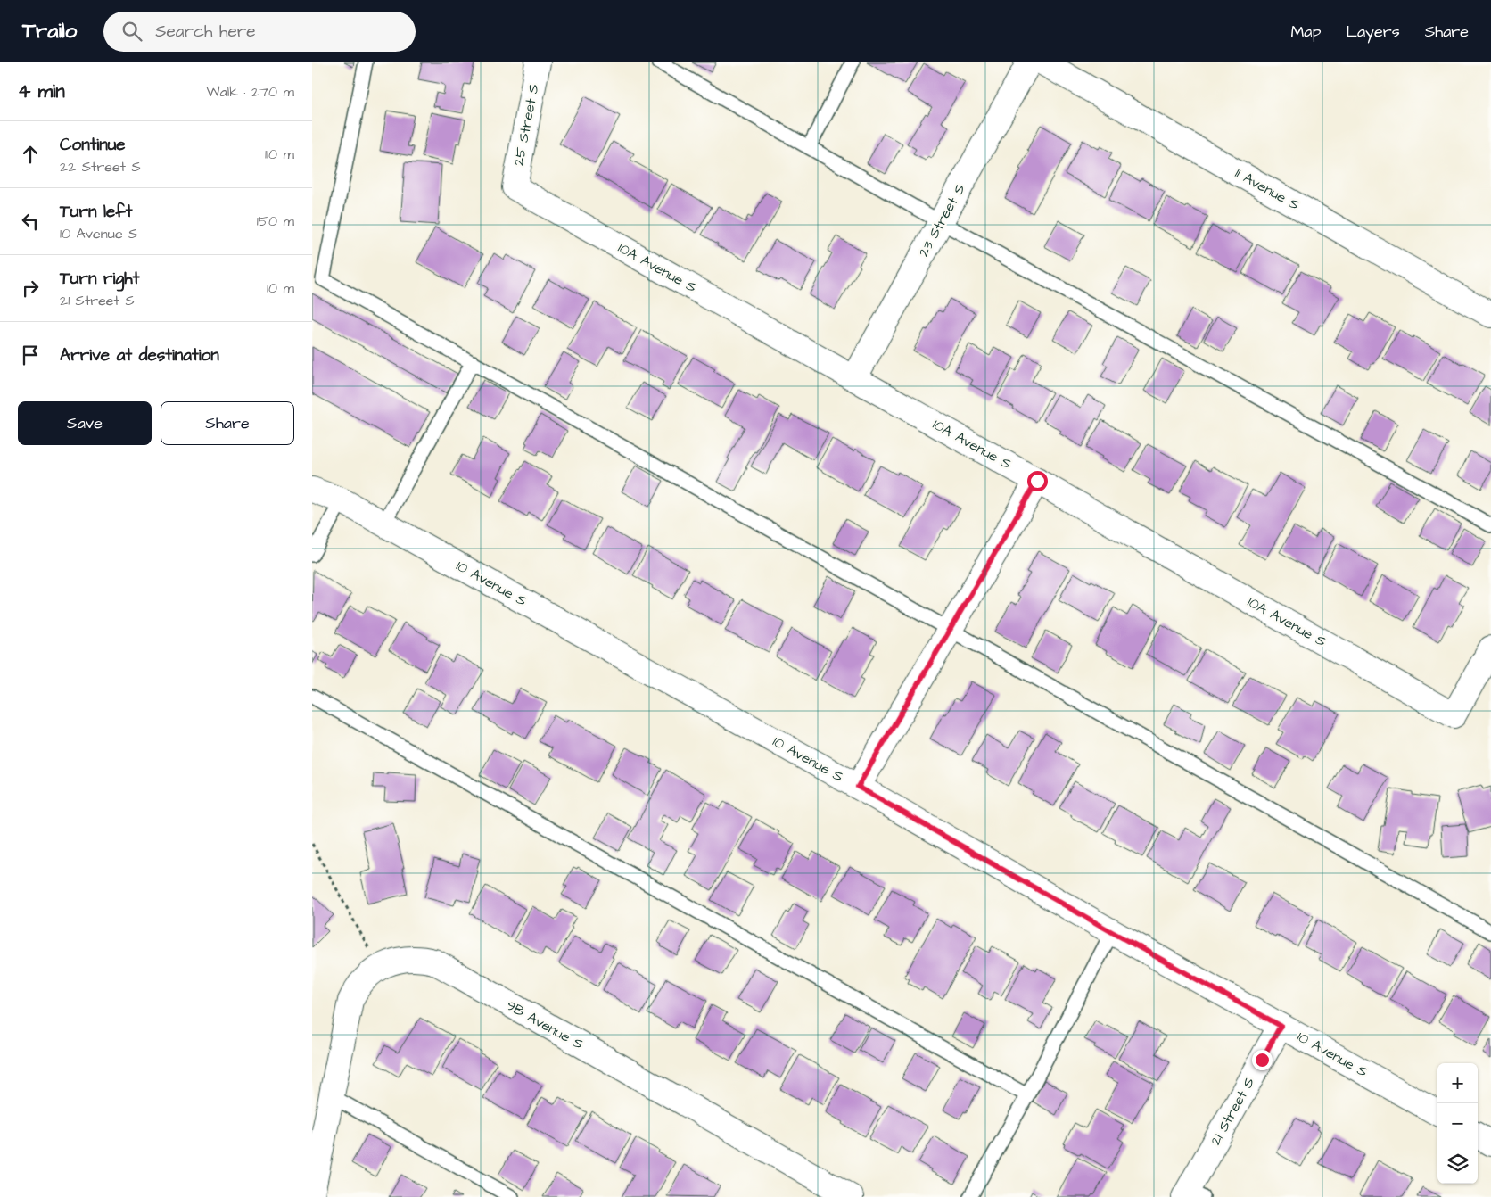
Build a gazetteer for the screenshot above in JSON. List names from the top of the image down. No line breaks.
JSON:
{"streets":{"street":["25 Street S","11 Avenue S","23 Street S","10A Avenue S","10 Avenue S","9B Avenue S","21 Street S"]},"crossings":[["25 Street S","10A Avenue S"],["23 Street S","10A Avenue S"],["10 Avenue S","21 Street S"]],"page":{"header":"Trailo","search":"Search here","nav":["Map","Layers","Share"],"heading":["4 min","Walk · 270 m"],"list":[["Continue","22 Street S","110 m"],["Turn left","10 Avenue S","150 m"],["Turn right","21 Street S","10 m"],"Arrive at destination"],"buttons":["Save","Share"],"map_buttons":["+","−"]}}
